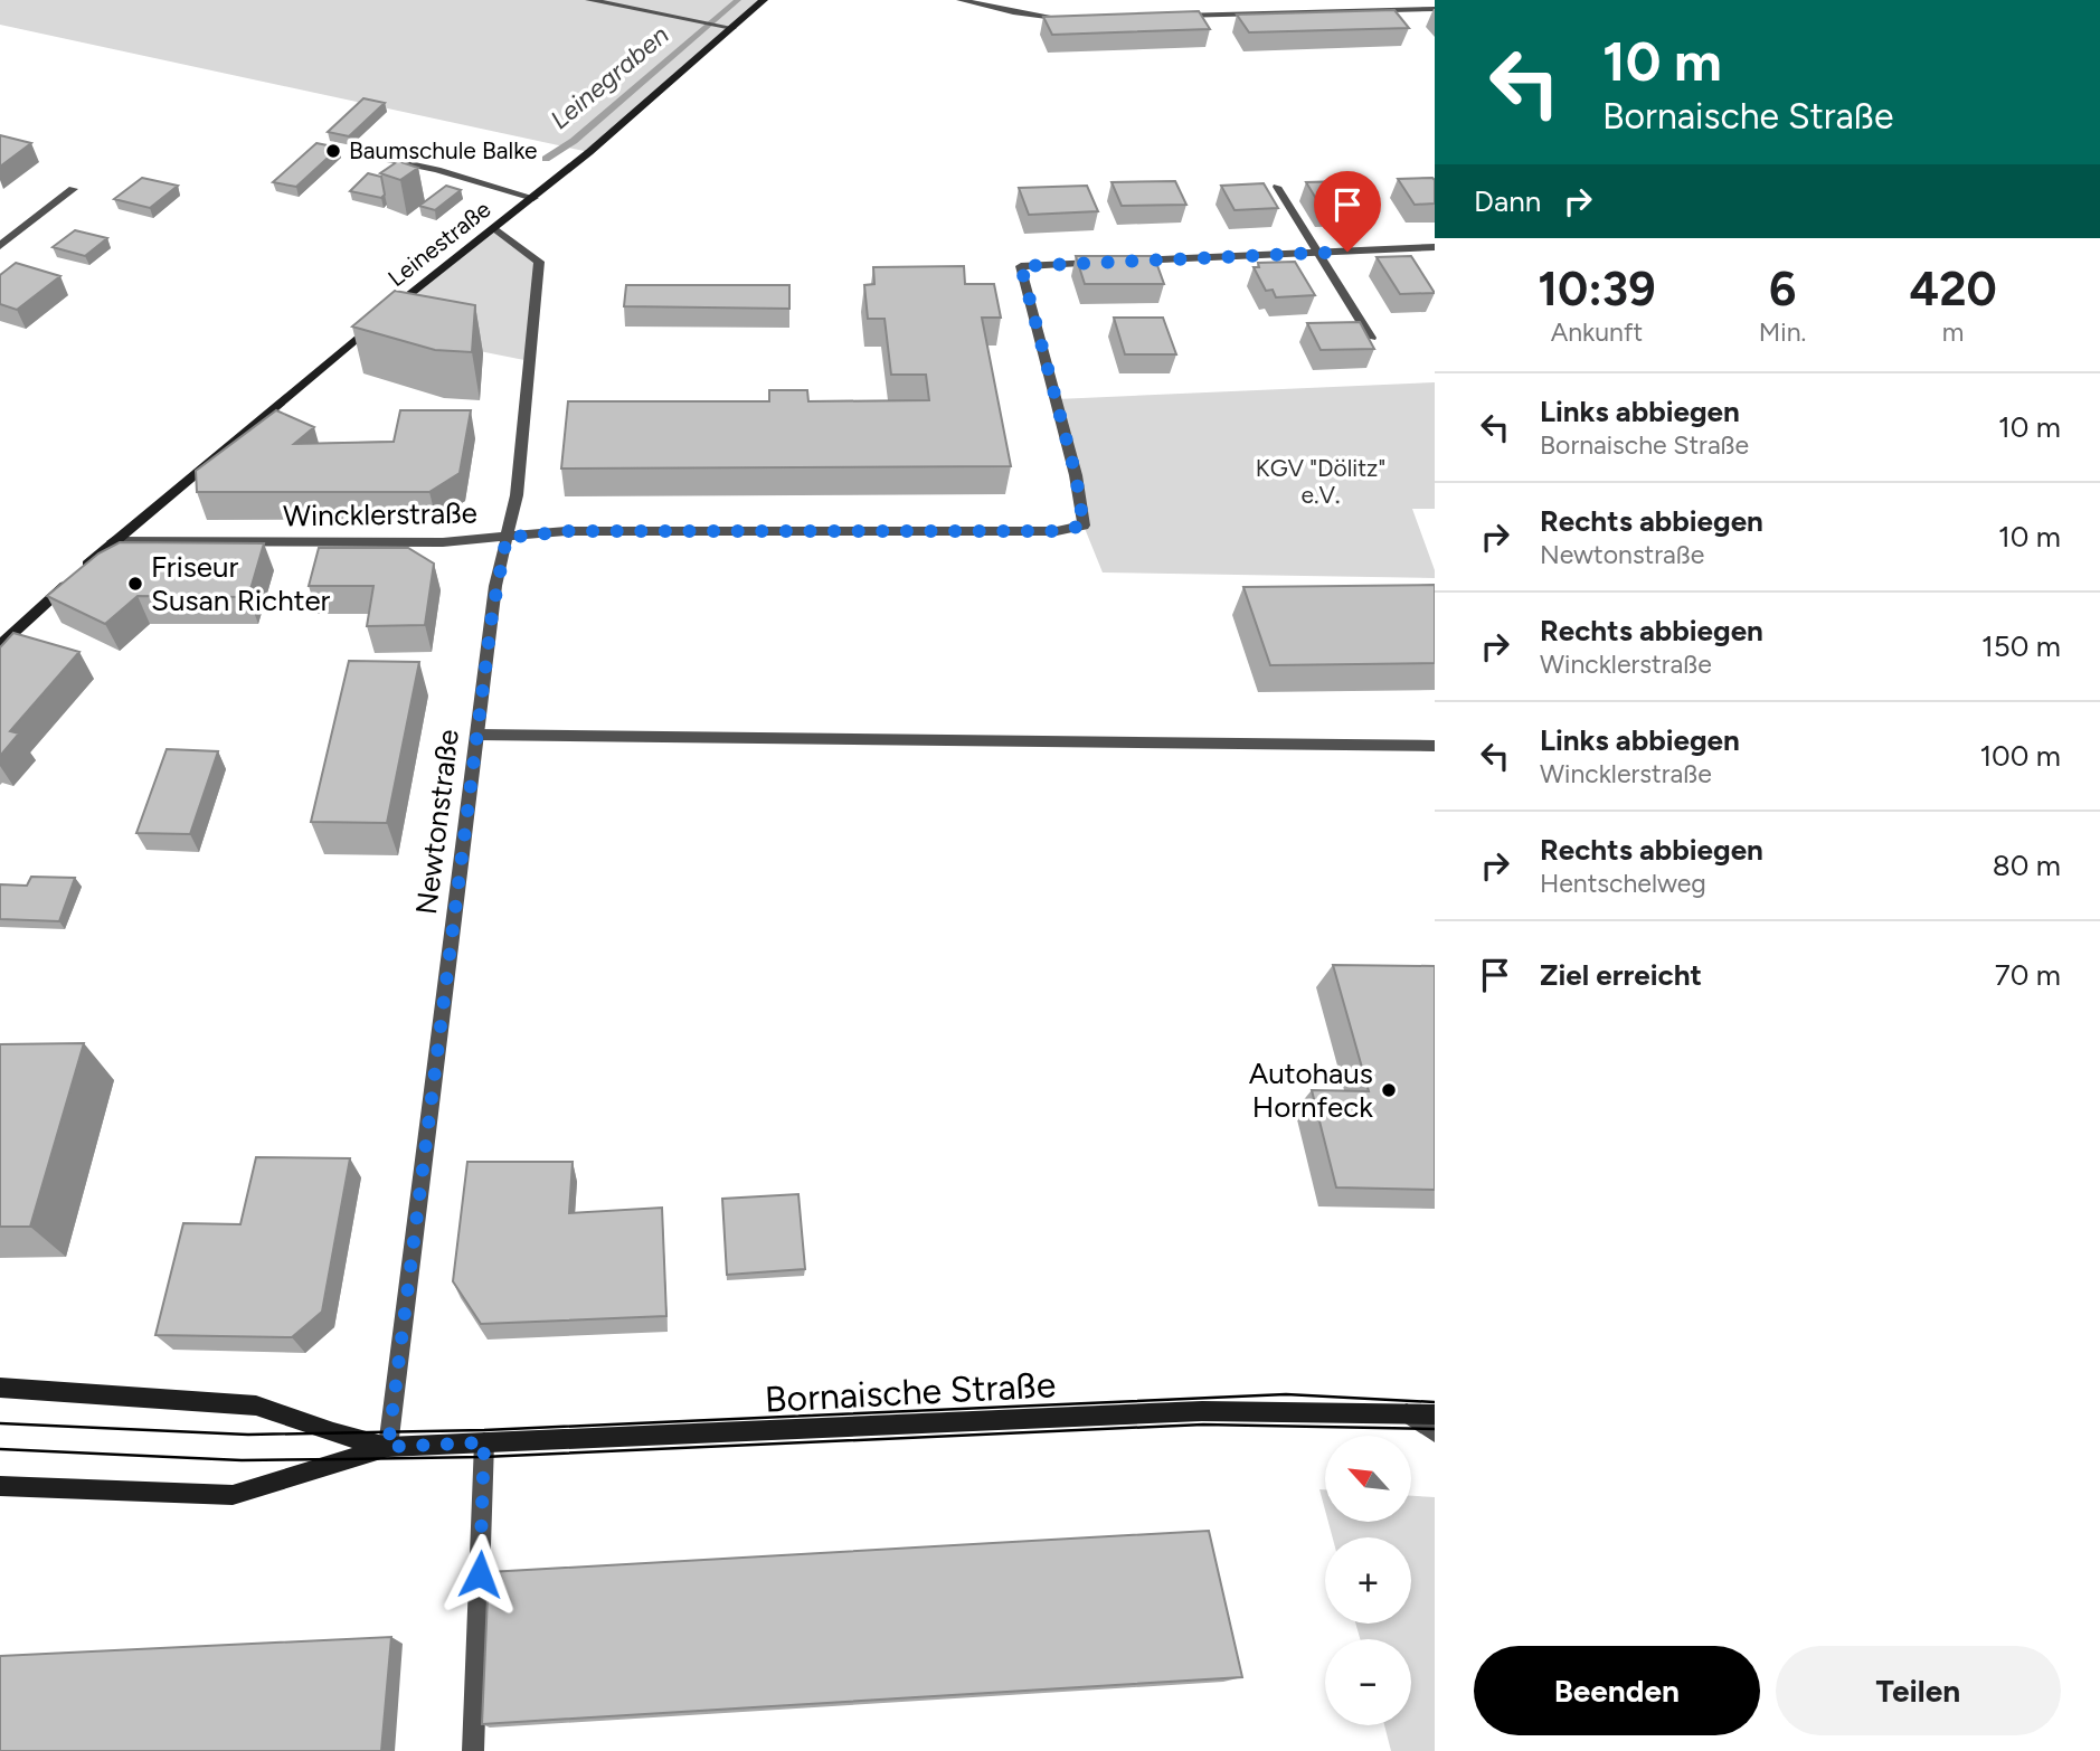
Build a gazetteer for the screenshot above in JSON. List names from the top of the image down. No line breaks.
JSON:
{"streets":{"main road":["Leinestraße","Bornaische Straße"],"street":["Wincklerstraße","Newtonstraße"]},"crossings":[["Leinestraße","Wincklerstraße"],["Leinestraße","Newtonstraße"],["Wincklerstraße","Newtonstraße"],["Newtonstraße","Bornaische Straße"]],"water":["Leinegraben"],"parks":["KGV \"Dölitz\" e.V."],"places":["Baumschule Balke","Friseur Susan Richter","Autohaus Hornfeck"],"north":"top left","page":{"turn":["10 m","Bornaische Straße"],"then":"Dann","eta":["10:39","Ankunft","6","Min.","420","m"],"list":[{"name":"Links abbiegen","note":"Bornaische Straße","value":"10 m"},{"name":"Rechts abbiegen","note":"Newtonstraße","value":"10 m"},{"name":"Rechts abbiegen","note":"Wincklerstraße","value":"150 m"},{"name":"Links abbiegen","note":"Wincklerstraße","value":"100 m"},{"name":"Rechts abbiegen","note":"Hentschelweg","value":"80 m"},{"name":"Ziel erreicht","value":"70 m"}],"map_buttons":["+","−"],"buttons":["Beenden","Teilen"]}}
